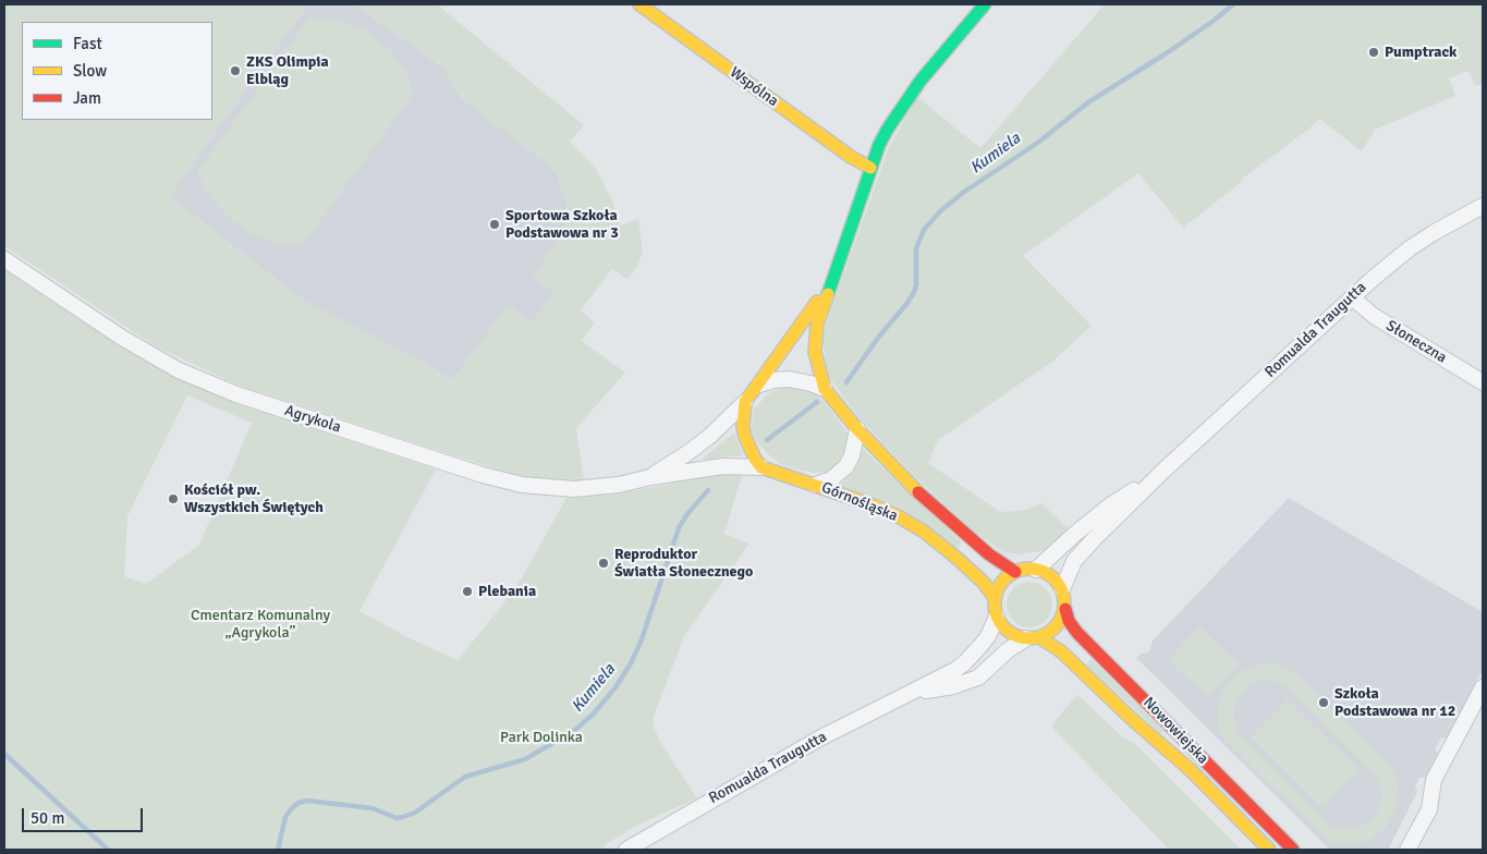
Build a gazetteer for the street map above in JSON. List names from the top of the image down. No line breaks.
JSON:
{"streets":{"street":["Wspólna","Romualda Traugutta","Słoneczna","Agrykola","Górnośląska","Nowowiejska"]},"crossings":[["Romualda Traugutta","Słoneczna"],["Romualda Traugutta","Górnośląska"],["Romualda Traugutta","Nowowiejska"],["Agrykola","Górnośląska"],["Górnośląska","Nowowiejska"]],"water":["Kumiela"],"parks":["Cmentarz Komunalny „Agrykola”","Park Dolinka"],"places":["Pumptrack","ZKS Olimpia Elbląg","Sportowa Szkoła Podstawowa nr 3","Kościół pw. Wszystkich Świętych","Reproduktor Światła Słonecznego","Plebania","Szkoła Podstawowa nr 12"],"legend":["Fast","Slow","Jam"],"scale_bar":"50 m"}
